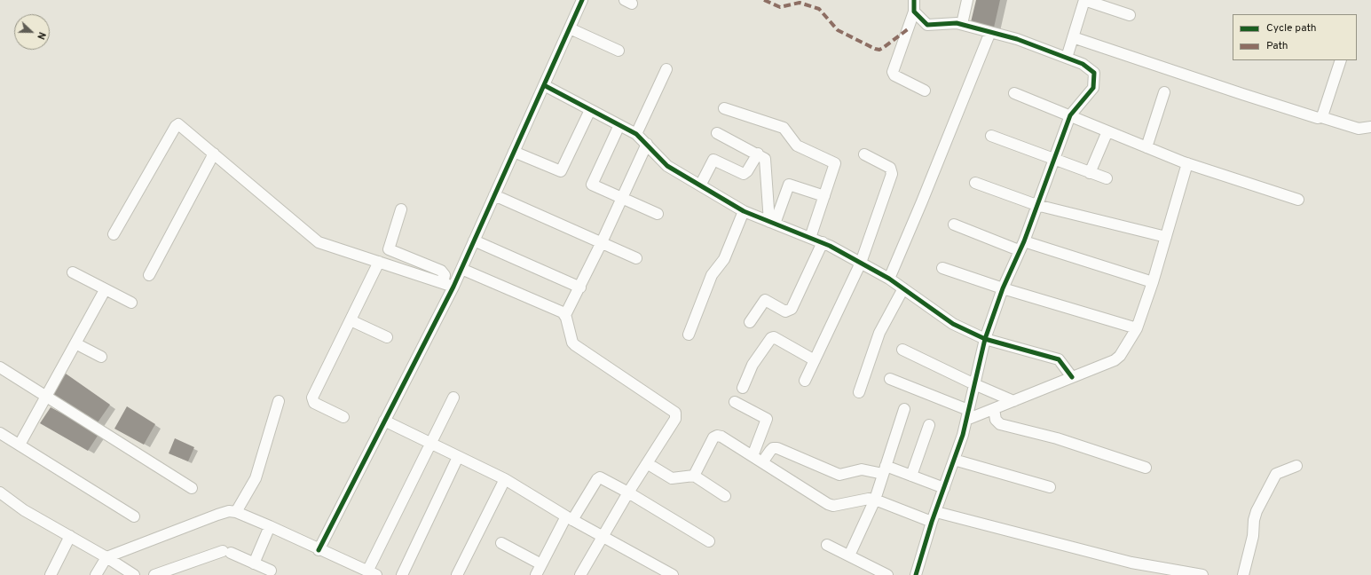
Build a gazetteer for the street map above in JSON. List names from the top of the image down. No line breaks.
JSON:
{"legend":["Cycle path","Path"],"north":"right"}
